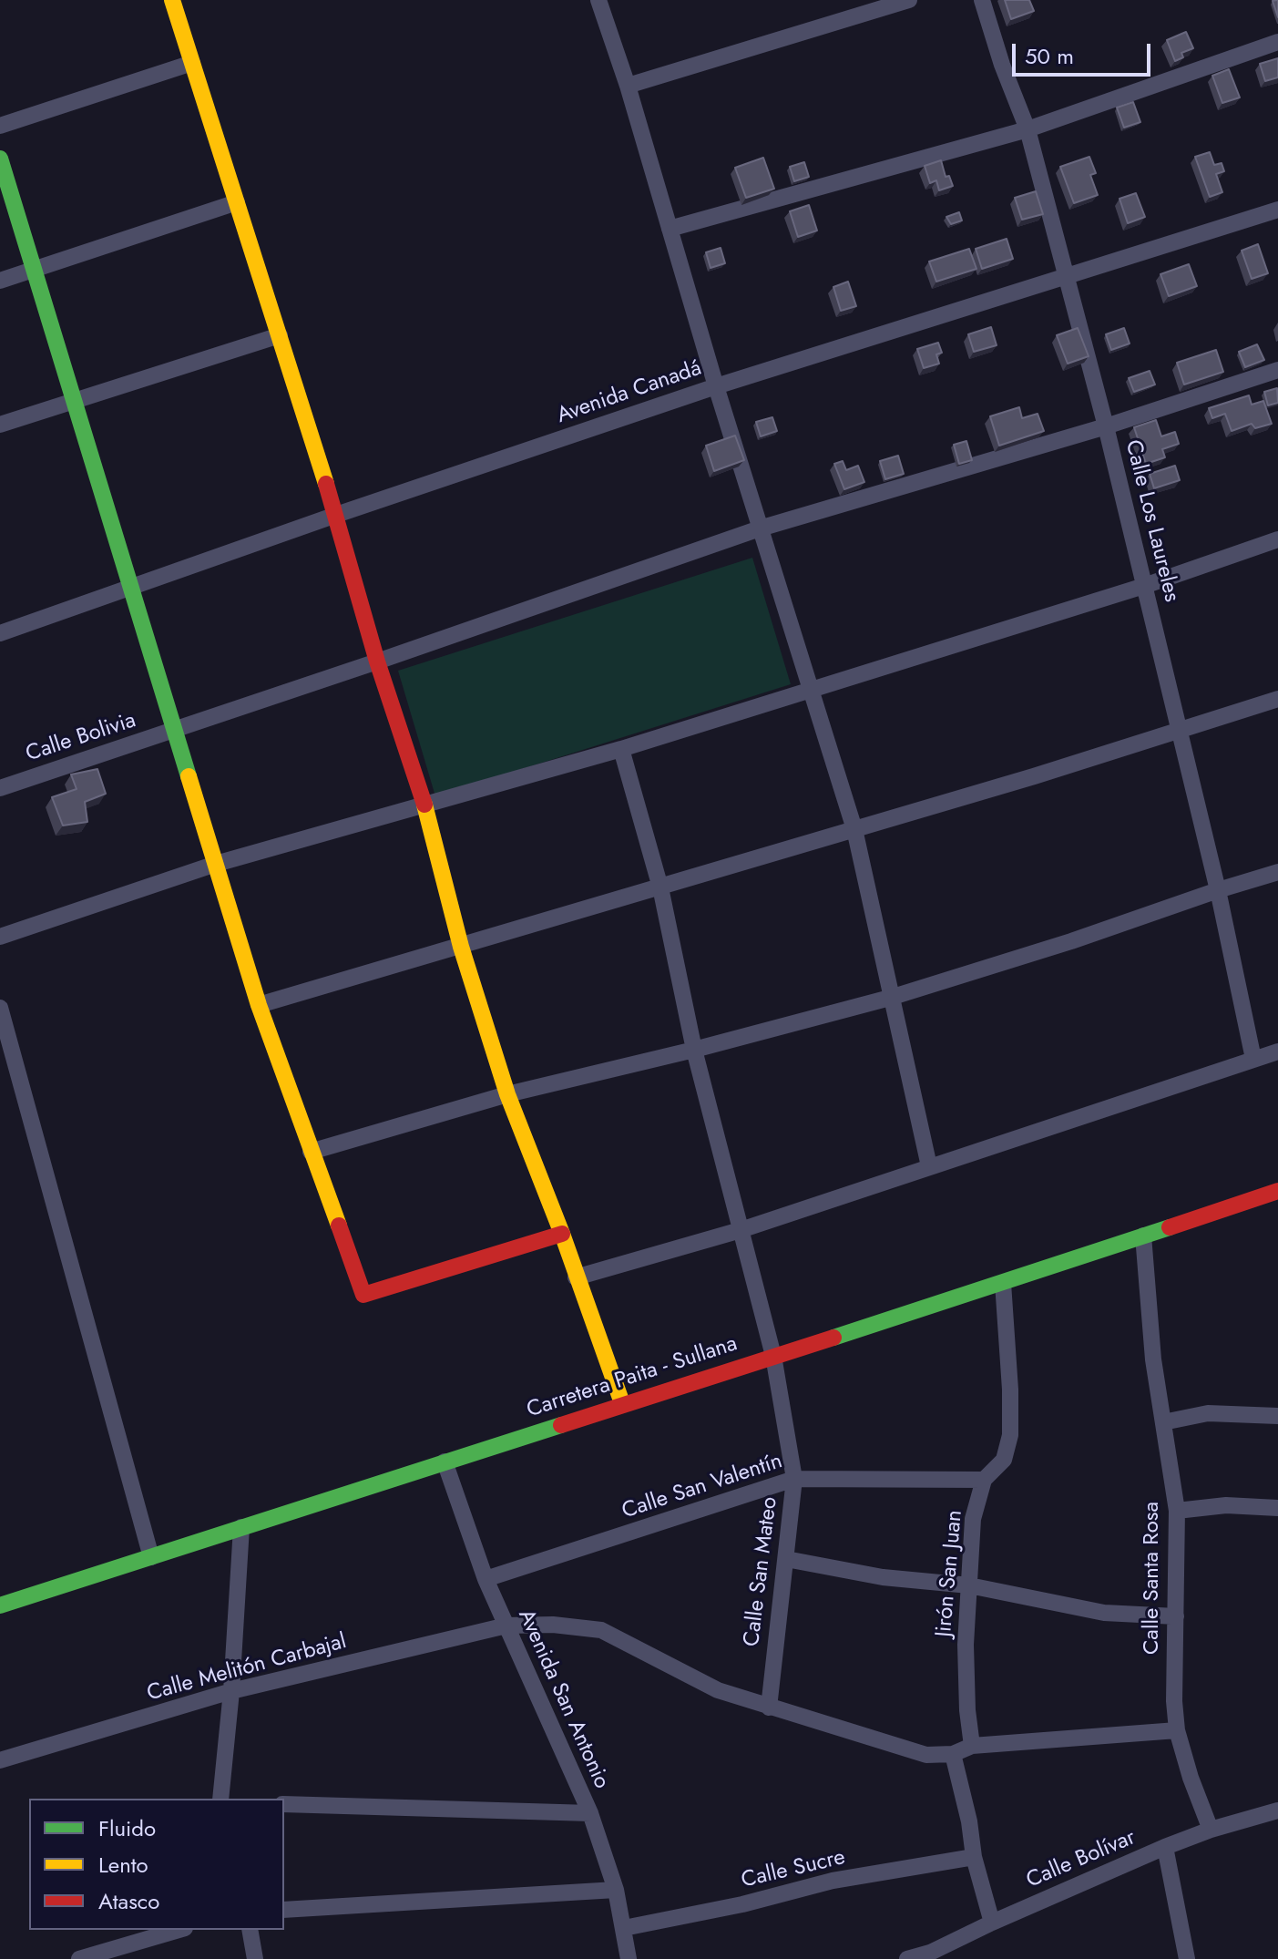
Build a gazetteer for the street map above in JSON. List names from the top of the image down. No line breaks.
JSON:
{"streets":{"street":["Avenida Canadá","Calle Los Laureles","Calle Bolivia","Carretera Paita - Sullana","Calle San Valentín","Calle San Mateo","Jirón San Juan","Calle Santa Rosa","Calle Melitón Carbajal","Avenida San Antonio","Calle Bolívar","Calle Sucre"]},"crossings":[["Avenida Canadá","Calle Los Laureles"],["Calle Los Laureles","Calle Bolivia"],["Carretera Paita - Sullana","Calle San Mateo"],["Carretera Paita - Sullana","Jirón San Juan"],["Carretera Paita - Sullana","Calle Santa Rosa"],["Carretera Paita - Sullana","Avenida San Antonio"],["Calle San Valentín","Calle San Mateo"],["Calle San Valentín","Jirón San Juan"],["Calle San Valentín","Avenida San Antonio"],["Calle San Mateo","Calle Melitón Carbajal"],["Calle Santa Rosa","Calle Bolívar"],["Calle Melitón Carbajal","Avenida San Antonio"],["Avenida San Antonio","Calle Sucre"]],"legend":["Fluido","Lento","Atasco"],"scale_bar":"50 m"}
